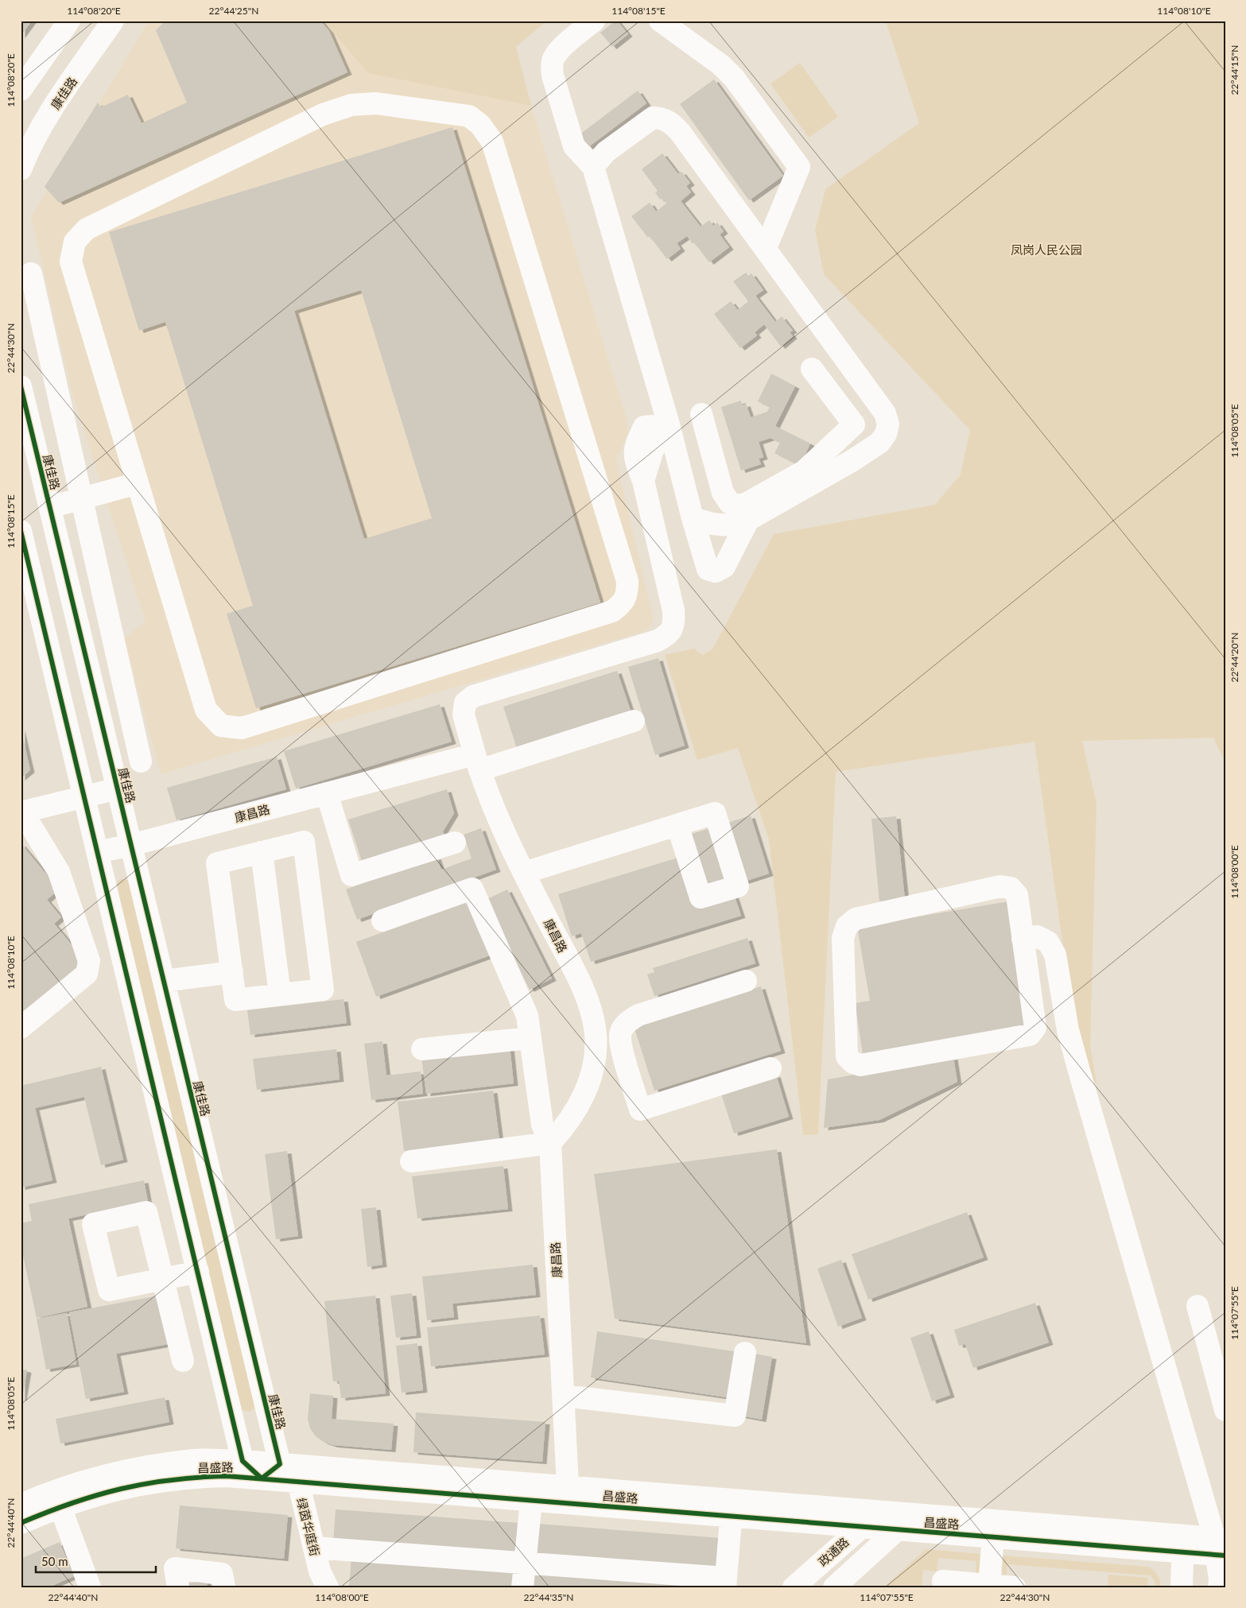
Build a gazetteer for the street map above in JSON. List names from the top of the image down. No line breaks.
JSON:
{"streets":{"street":["康佳路","康昌路","昌盛路","绿茵华庭街","政通路"]},"crossings":[["康佳路","康昌路"],["康佳路","昌盛路"],["康佳路","绿茵华庭街"],["康昌路","昌盛路"],["昌盛路","绿茵华庭街"],["昌盛路","政通路"]],"parks":["凤岗人民公园"],"scale_bar":"50 m","coordinates":["114°08'20\"E","22°44'25\"N","114°08'15\"E","114°08'10\"E","22°44'15\"N","22°44'30\"N","114°08'05\"E","22°44'20\"N","114°08'00\"E","114°07'55\"E","22°44'40\"N","22°44'35\"N"]}
